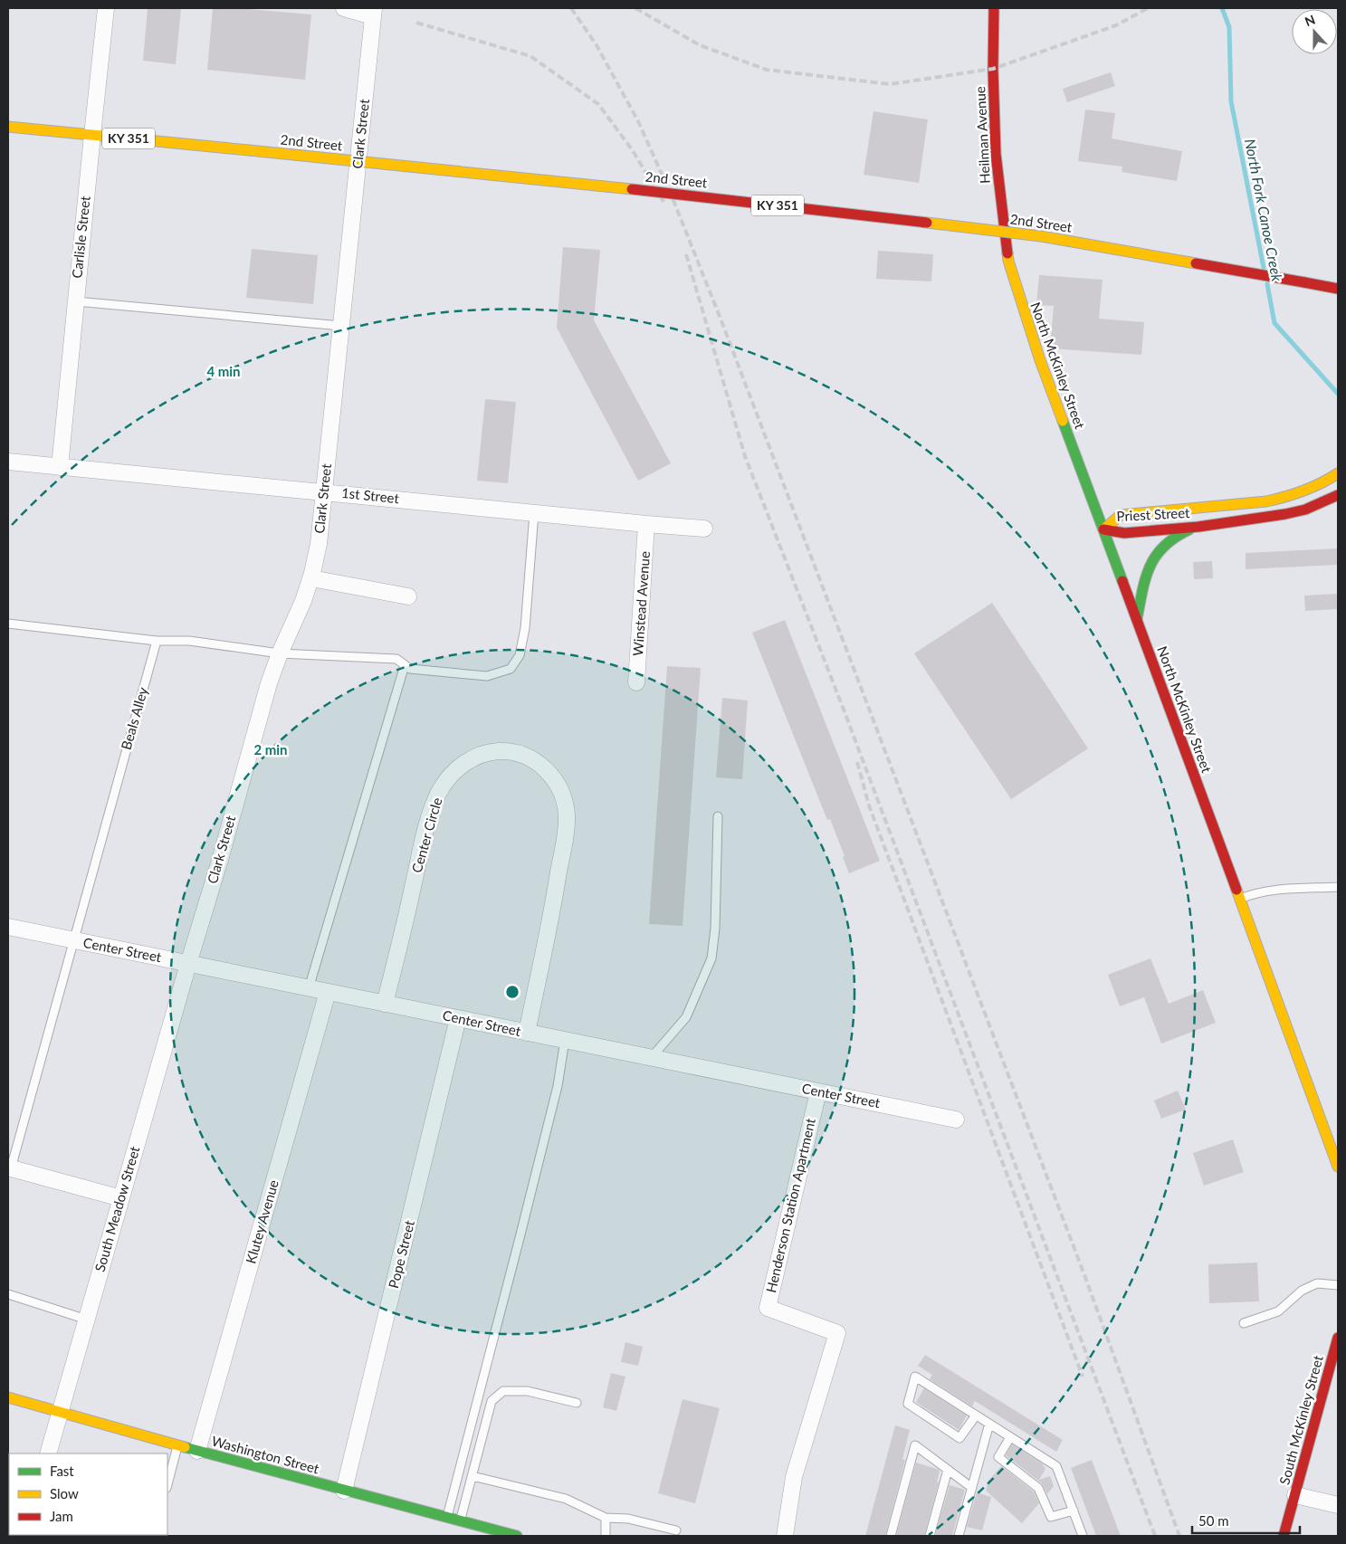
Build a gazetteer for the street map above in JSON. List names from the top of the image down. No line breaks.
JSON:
{"streets":{"street":["Clark Street","Heilman Avenue","KY 351","2nd Street","Carlisle Street","North McKinley Street","1st Street","Priest Street","Winstead Avenue","Center Circle","Center Street","Henderson Station Apartment","South Meadow Street","Klutey Avenue","Pope Street","South McKinley Street","Washington Street"],"lane":["Beals Alley"]},"crossings":[["Clark Street","1st Street"],["Clark Street","Center Street"],["Clark Street","South Meadow Street"],["Heilman Avenue","North McKinley Street"],["2nd Street","Carlisle Street"],["Carlisle Street","1st Street"],["North McKinley Street","Priest Street"],["1st Street","Winstead Avenue"],["Beals Alley","Center Street"],["Center Circle","Center Street"],["Center Street","Henderson Station Apartment"],["Center Street","South Meadow Street"],["Center Street","Klutey Avenue"],["Center Street","Pope Street"],["South Meadow Street","Washington Street"],["Klutey Avenue","Washington Street"],["Pope Street","Washington Street"]],"water":["North Fork Canoe Creek"],"legend":["Fast","Slow","Jam"],"scale_bar":"50 m","north":"top","rings":["4 min","2 min"]}
